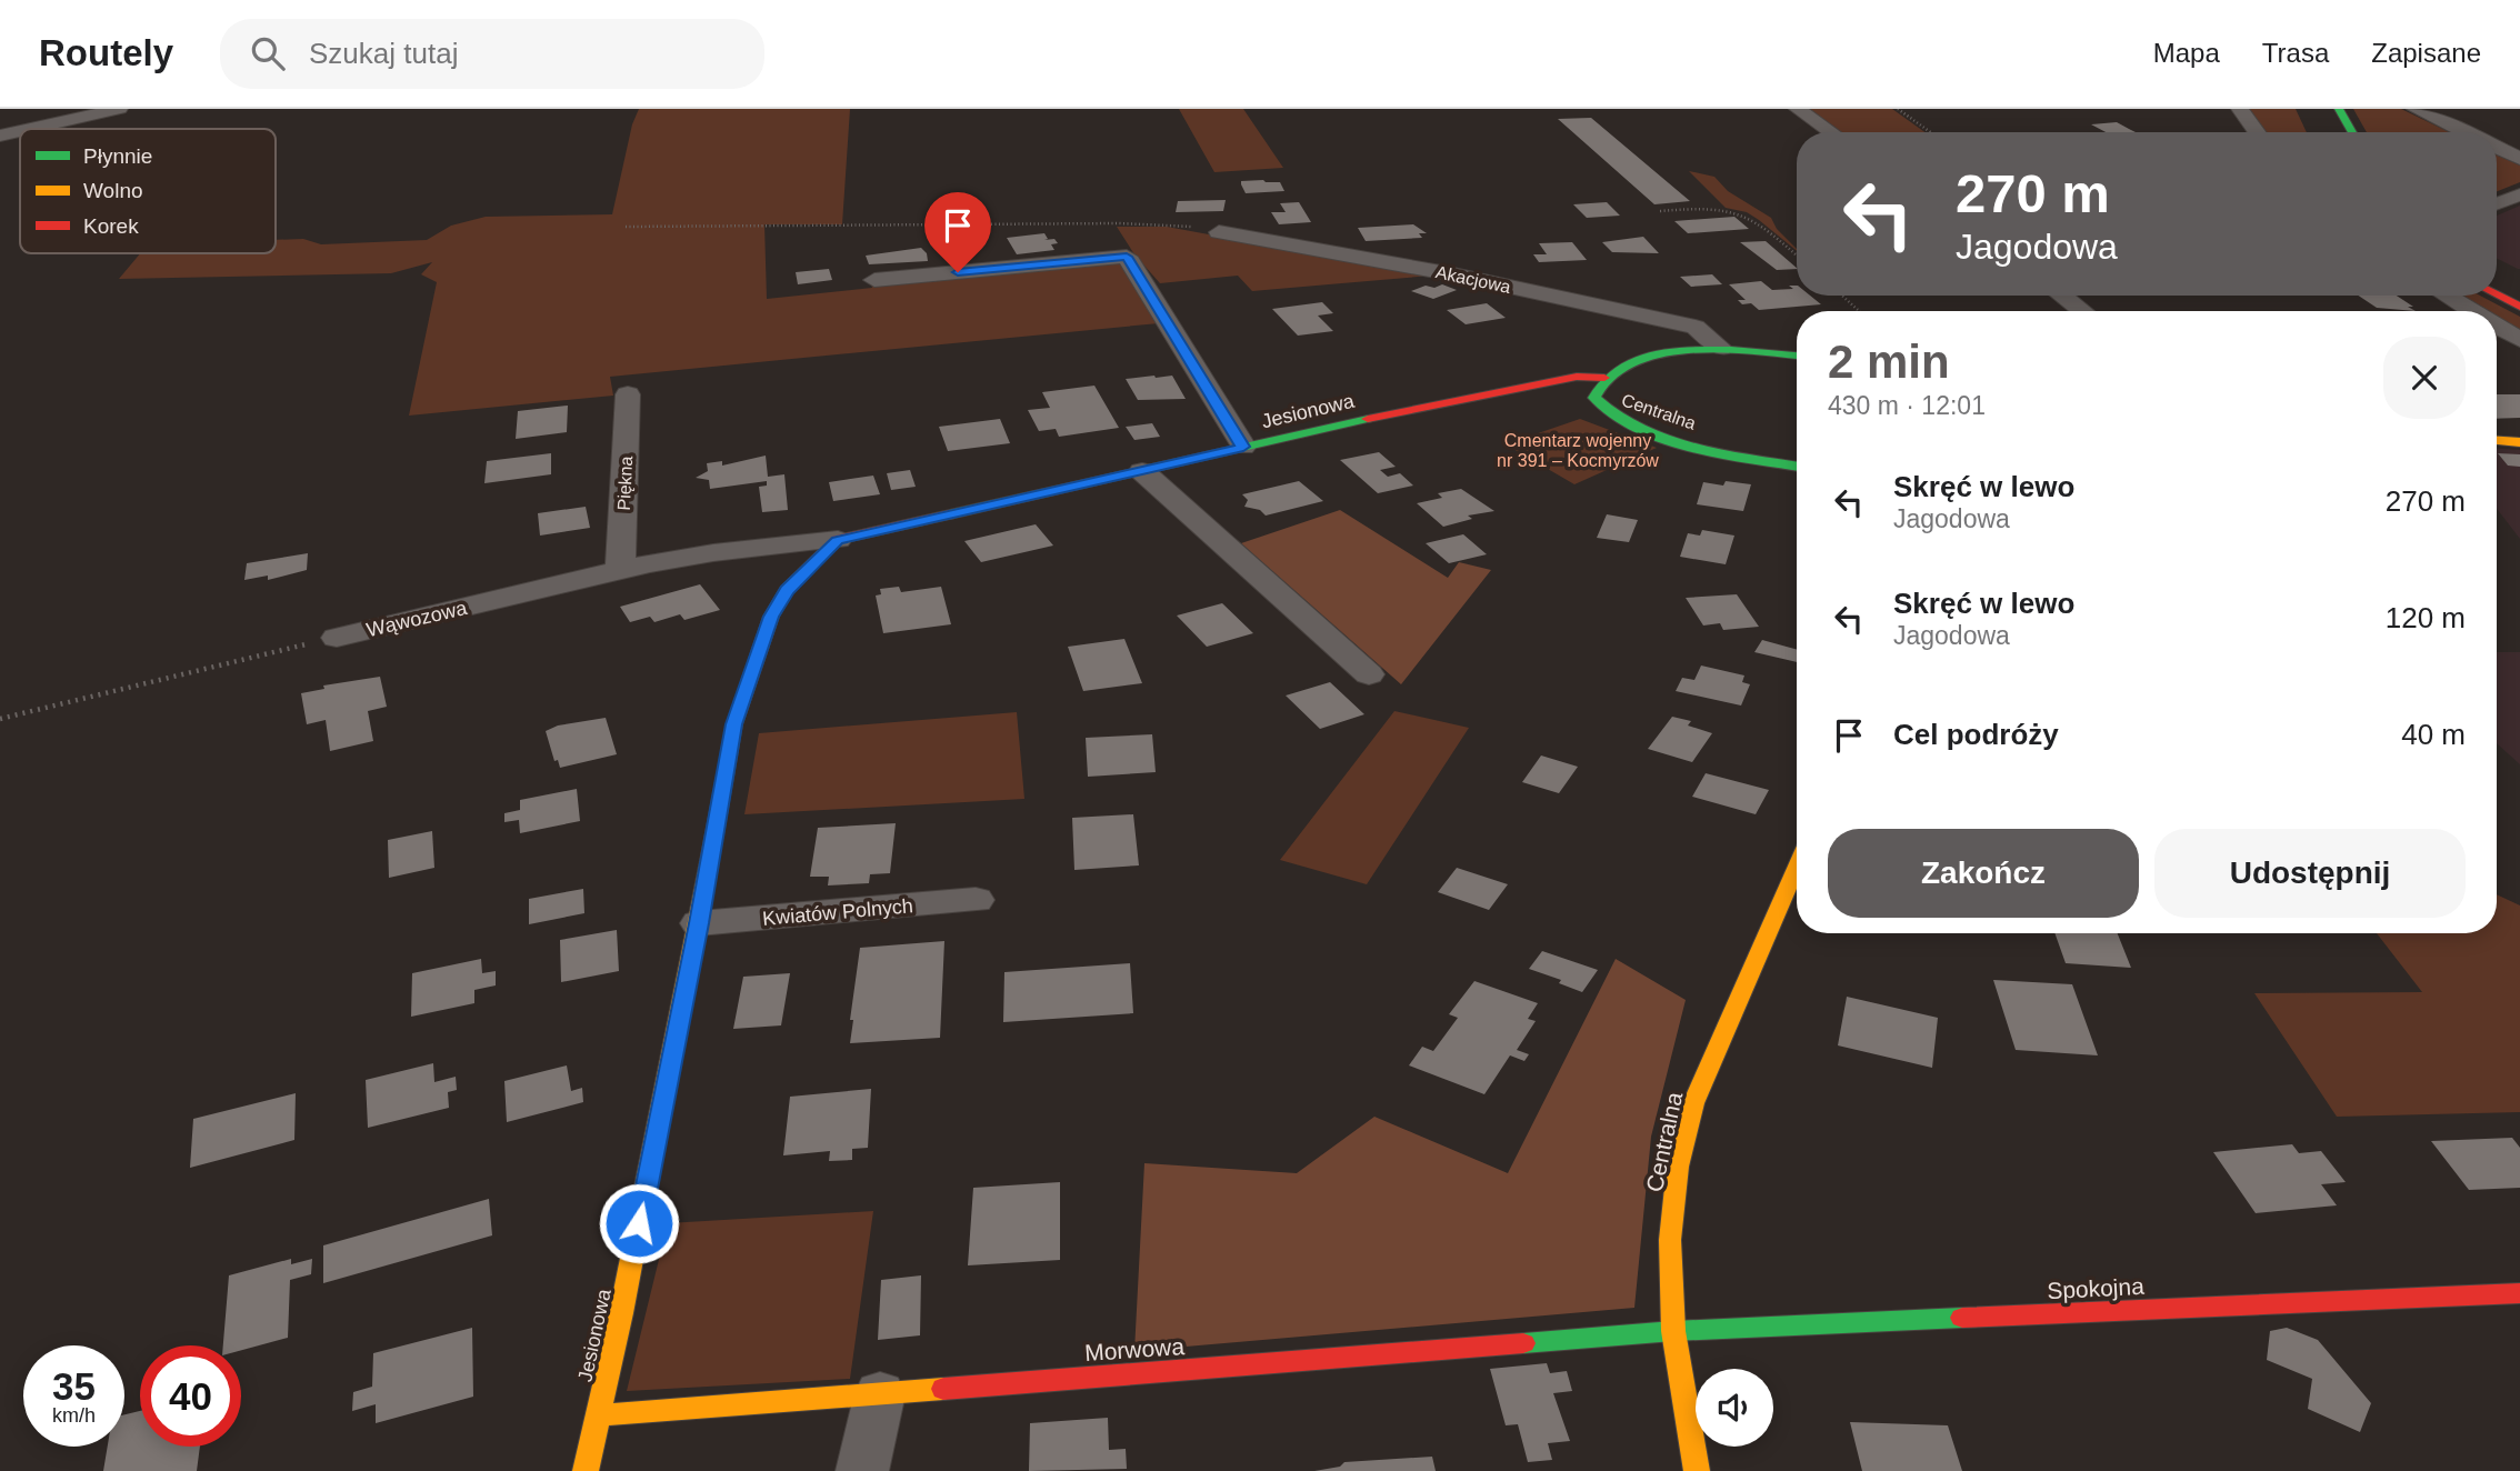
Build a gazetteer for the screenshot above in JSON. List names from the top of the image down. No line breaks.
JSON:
{"streets":{"street":["Akacjowa","Jesionowa","Centralna","Piękna","Wąwozowa","Kwiatów Polnych","Spokojna","Morwowa"]},"crossings":[["Akacjowa","Centralna"],["Jesionowa","Centralna"],["Jesionowa","Wąwozowa"],["Jesionowa","Kwiatów Polnych"],["Jesionowa","Morwowa"],["Centralna","Spokojna"],["Centralna","Morwowa"],["Piękna","Wąwozowa"],["Spokojna","Morwowa"]],"parks":["Cmentarz wojenny nr 391 – Kocmyrzów"],"legend":["Płynnie","Wolno","Korek"],"page":{"header":"Routely","search":"Szukaj tutaj","nav":["Mapa","Trasa","Zapisane"],"turn":["270 m","Jagodowa"],"heading":["2 min","430 m · 12:01"],"list":[{"name":"Skręć w lewo","note":"Jagodowa","value":"270 m"},{"name":"Skręć w lewo","note":"Jagodowa","value":"120 m"},{"name":"Cel podróży","value":"40 m"}],"buttons":["Zakończ","Udostępnij"],"speed":"35 km/h","limit":"40"}}
